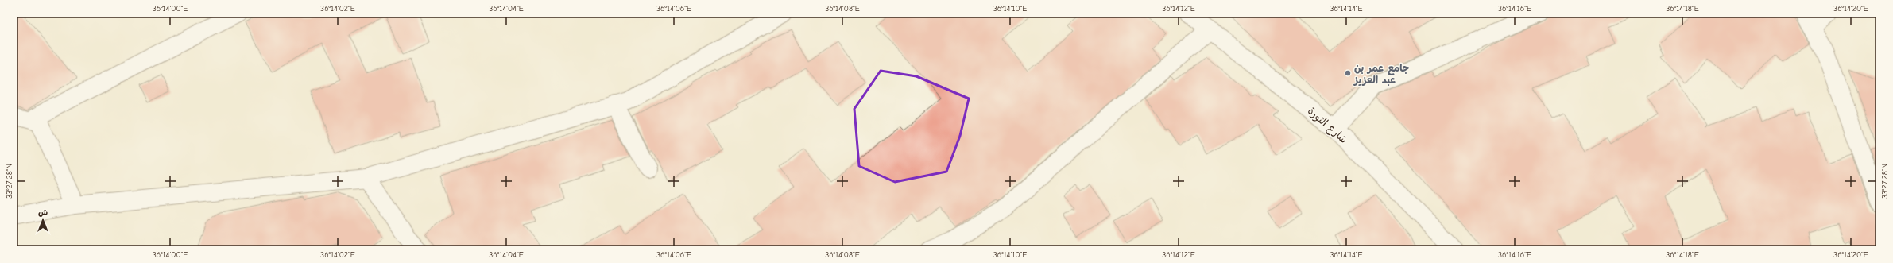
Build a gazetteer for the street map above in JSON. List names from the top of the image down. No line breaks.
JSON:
{"streets":{"street":["شارع الثورة"]},"places":["جامع عمر بن عبد العزيز"],"north":"top","coordinates":["36°14'00\"E","36°14'02\"E","36°14'04\"E","36°14'06\"E","36°14'08\"E","36°14'10\"E","36°14'12\"E","36°14'14\"E","36°14'16\"E","36°14'18\"E","36°14'20\"E","33°27'28\"N"]}
